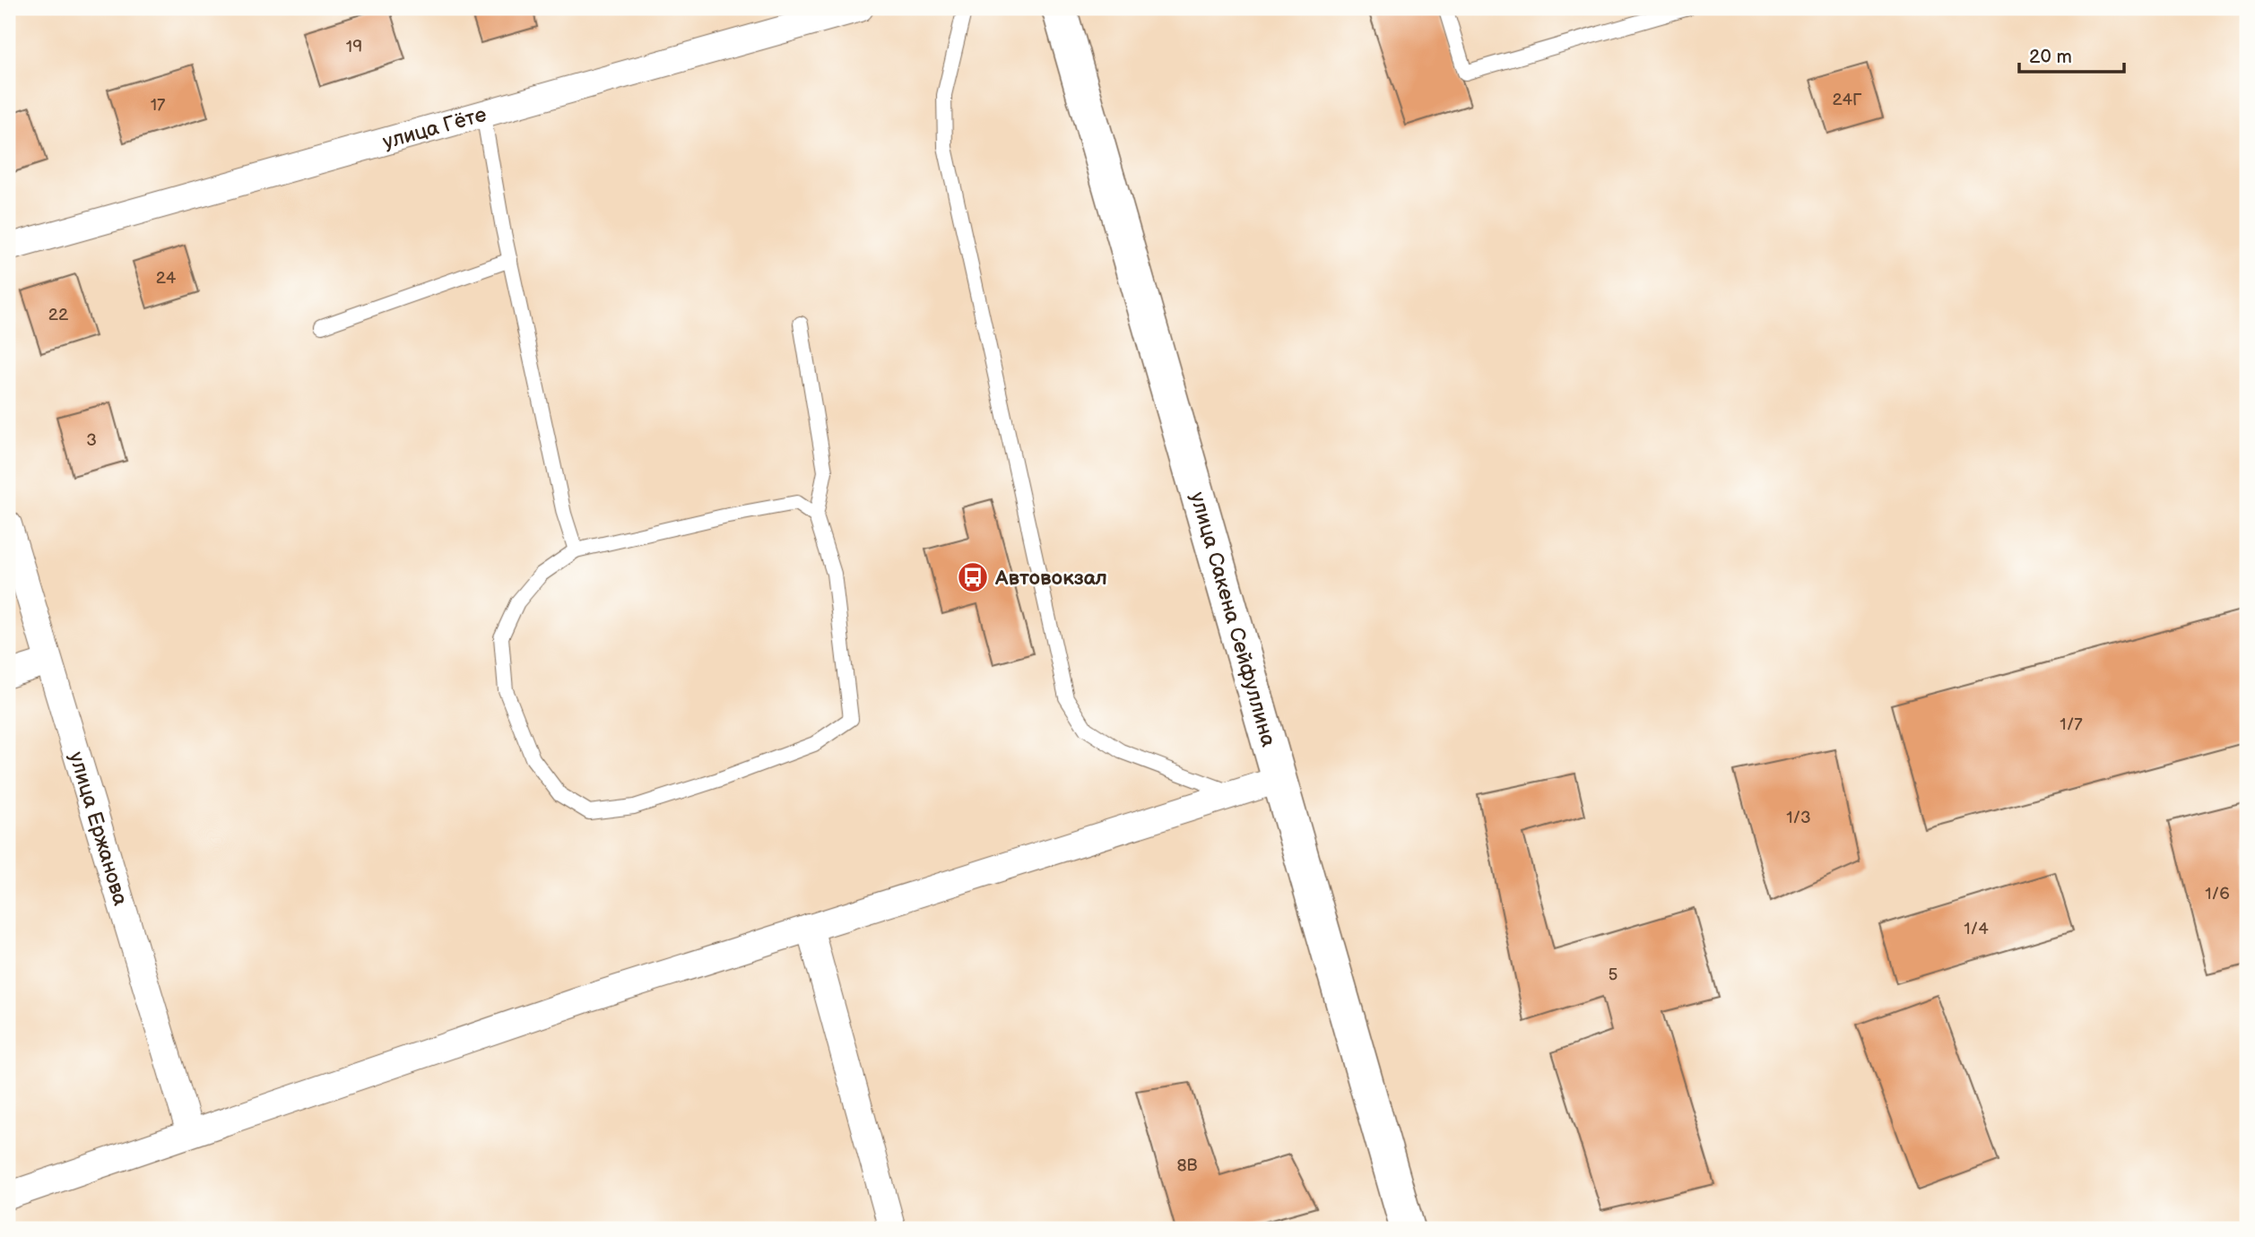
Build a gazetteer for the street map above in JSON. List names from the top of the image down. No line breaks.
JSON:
{"streets":{"street":["улица Гёте","улица Сакена Сейфуллина","улица Ержанова"]},"places":{"bus stop":["Автовокзал"]},"house_numbers":["19","24Г","17","24","22","3","1/7","1/3","1/6","1/4","5","8В"],"scale_bar":"20 m"}
